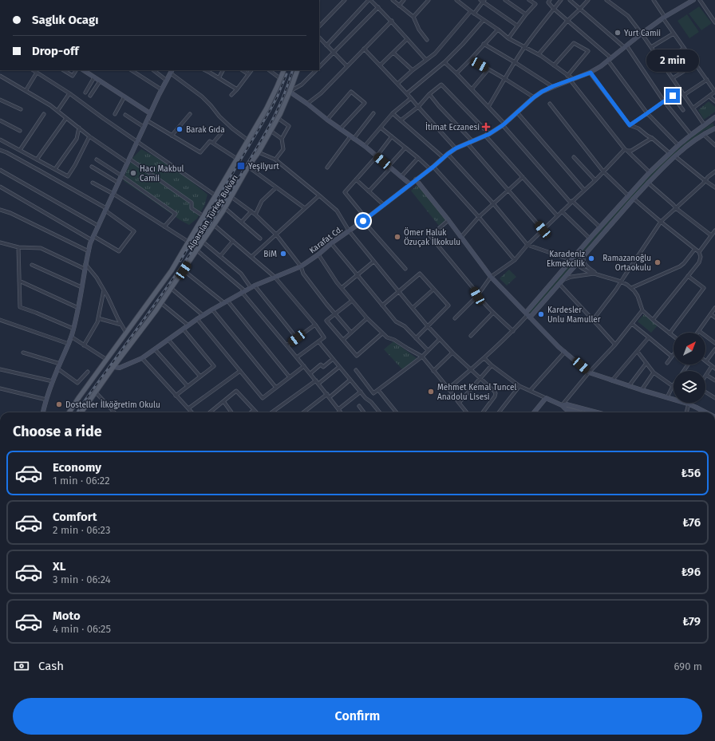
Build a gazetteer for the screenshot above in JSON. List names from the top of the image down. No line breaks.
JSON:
{"streets":{"main road":["Alparslan Türkeş Bulvarı","Karafat Cd."]},"crossings":[["Alparslan Türkeş Bulvarı","Karafat Cd."]],"places":{"other":["Yurt Camii","Barak Gıda","Hacı Makbul Camii","Ömer Haluk Özuçak İlkokulu","BiM","Karadeniz Ekmekcilik","Ramazanoğlu Ortaokulu","Kardesler Unlu Mamuller","Mehmet Kemal Tuncel Anadolu Lisesi","Dosteller İlköğretim Okulu"],"health":["İtimat Eczanesi"],"transit":["Yeşilyurt"]},"north":"top right","page":{"banner":["Saglık Ocagı","Drop-off"],"bubble":"2 min","heading":"Choose a ride","list":[{"name":"Economy","note":"1 min · 06:22","value":"₺56"},{"name":"Comfort","note":"2 min · 06:23","value":"₺76"},{"name":"XL","note":"3 min · 06:24","value":"₺96"},{"name":"Moto","note":"4 min · 06:25","value":"₺79"}],"pay":["Cash","690 m"],"buttons":"Confirm"}}
